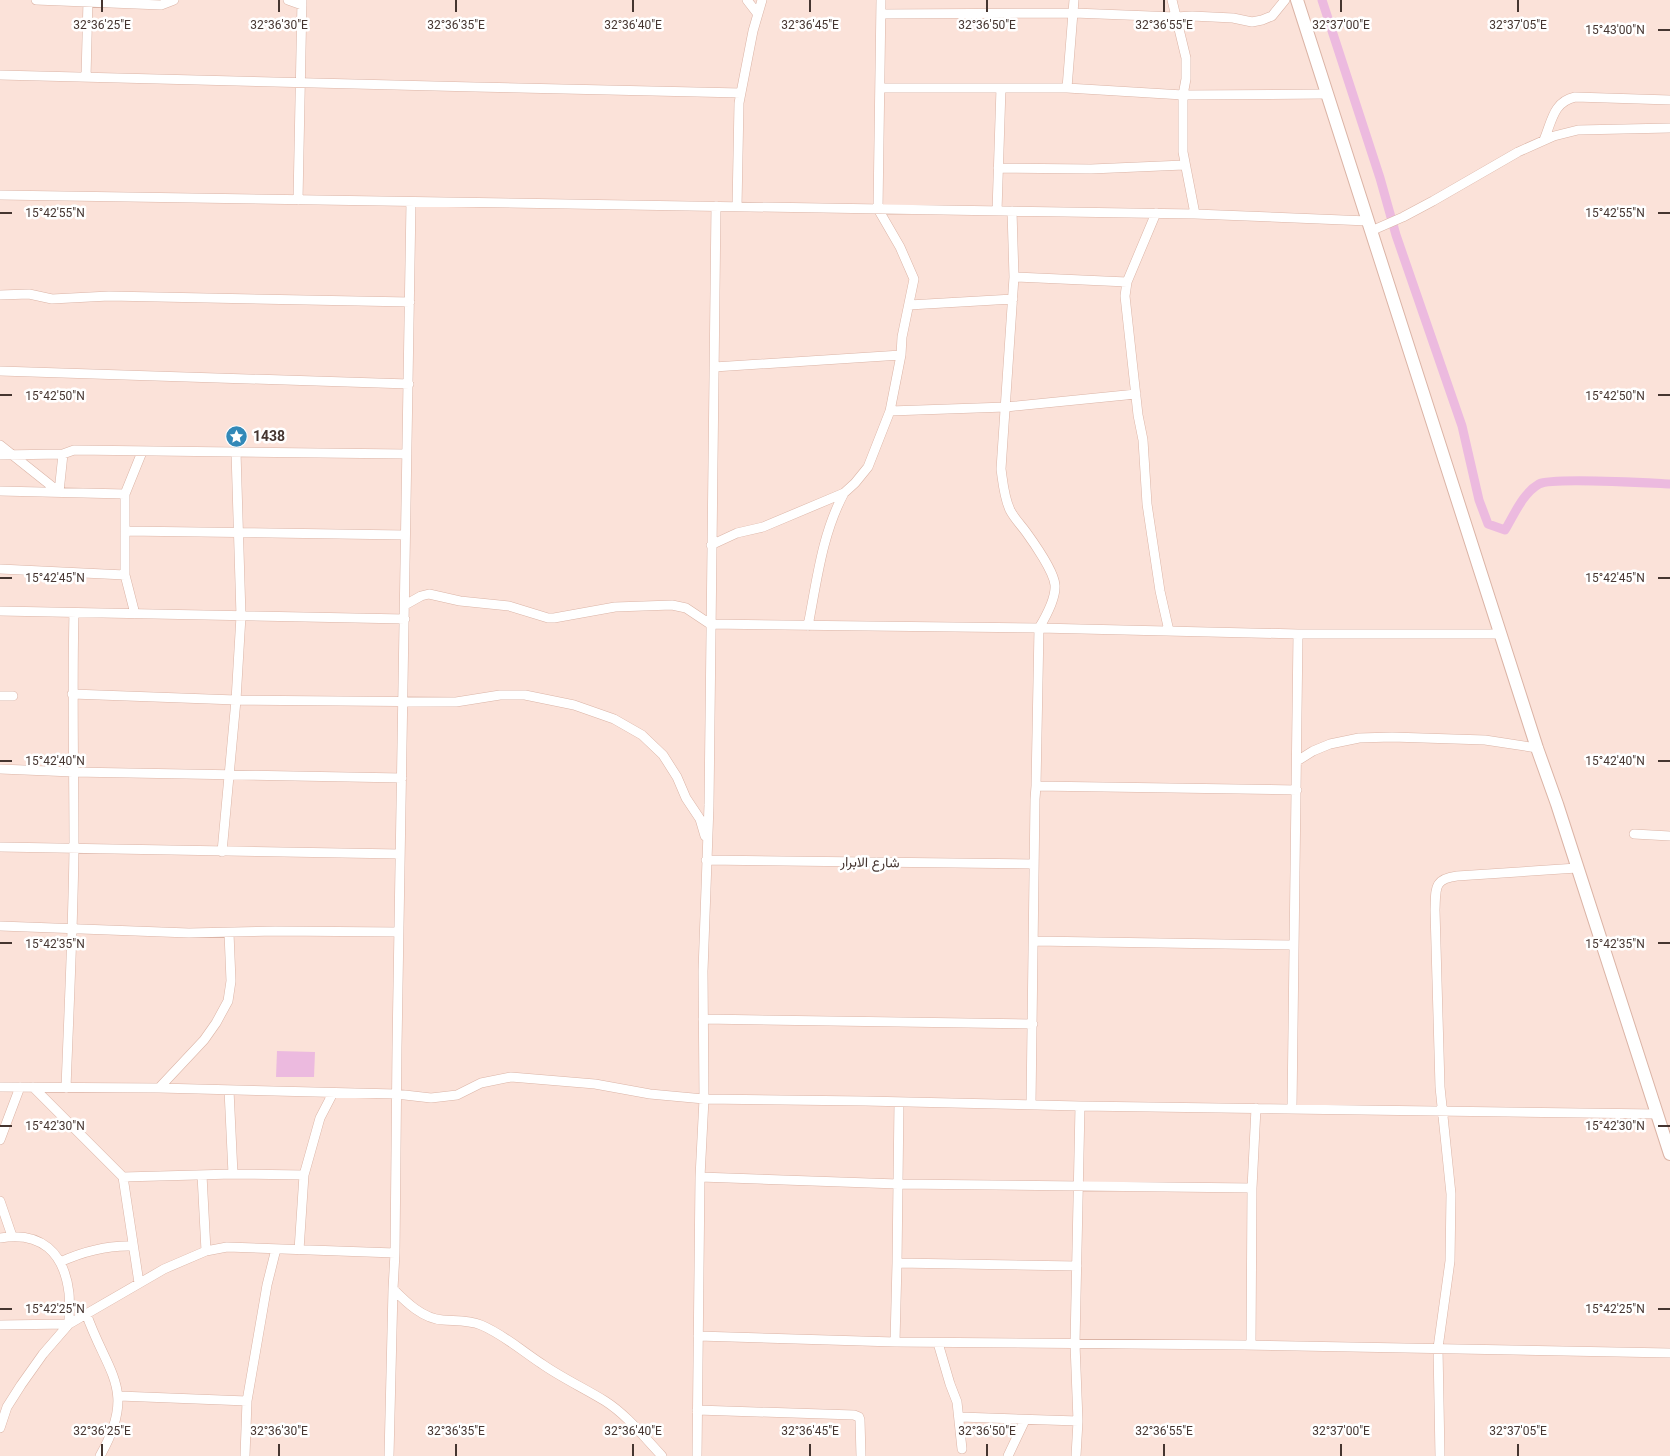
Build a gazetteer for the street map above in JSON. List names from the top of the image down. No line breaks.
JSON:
{"streets":{"street":["شارع الابرار"]},"places":{"place":["1438"]},"coordinates":["32°36'25\"E","32°36'30\"E","32°36'35\"E","32°36'40\"E","32°36'45\"E","32°36'50\"E","32°36'55\"E","32°37'00\"E","32°37'05\"E","15°43'00\"N","15°42'55\"N","15°42'50\"N","15°42'45\"N","15°42'40\"N","15°42'35\"N","15°42'30\"N","15°42'25\"N"]}
